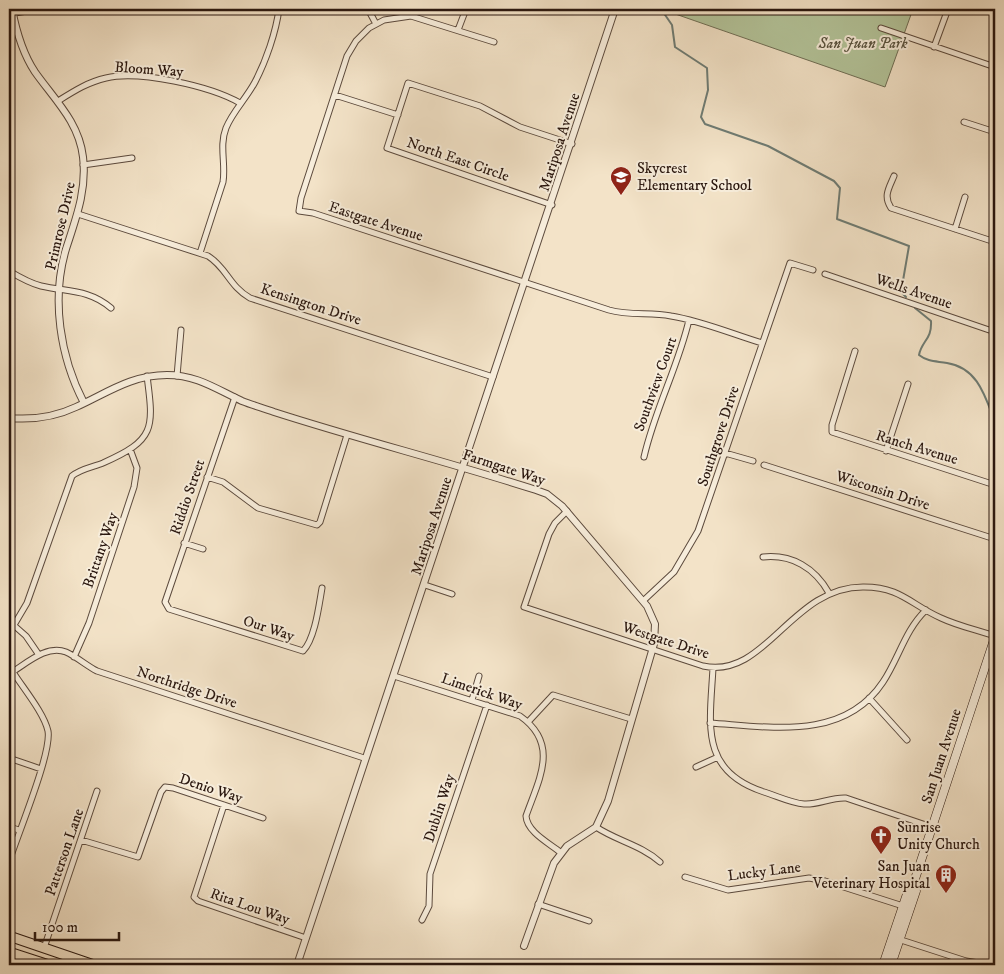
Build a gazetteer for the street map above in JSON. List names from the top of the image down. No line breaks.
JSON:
{"streets":{"main road":["San Juan Avenue"],"street":["Bloom Way","Mariposa Avenue","North East Circle","Eastgate Avenue","Primrose Drive","Wells Avenue","Kensington Drive","Southview Court","Southgrove Drive","Ranch Avenue","Farmgate Way","Wisconsin Drive","Riddio Street","Brittany Way","Our Way","Westgate Drive","Northridge Drive","Limerick Way","Denio Way","Dublin Way","Patterson Lane","Lucky Lane","Rita Lou Way"]},"crossings":[["Bloom Way","Primrose Drive"],["Mariposa Avenue","North East Circle"],["Mariposa Avenue","Eastgate Avenue"],["Mariposa Avenue","Kensington Drive"],["Mariposa Avenue","Farmgate Way"],["Mariposa Avenue","Northridge Drive"],["Mariposa Avenue","Limerick Way"],["Mariposa Avenue","Rita Lou Way"],["Eastgate Avenue","Southview Court"],["Eastgate Avenue","Southgrove Drive"],["Primrose Drive","Kensington Drive"],["Primrose Drive","Farmgate Way"],["Southgrove Drive","Farmgate Way"],["Farmgate Way","Riddio Street"],["Farmgate Way","Westgate Drive"],["Riddio Street","Our Way"],["Brittany Way","Northridge Drive"],["Westgate Drive","San Juan Avenue"],["Limerick Way","Dublin Way"],["San Juan Avenue","Lucky Lane"],["Denio Way","Patterson Lane"],["Denio Way","Rita Lou Way"]],"parks":["San Juan Park"],"places":{"school or university":["Skycrest Elementary School"],"church":["Sunrise Unity Church"],"building":["San Juan Veterinary Hospital"]},"scale_bar":"100 m"}
